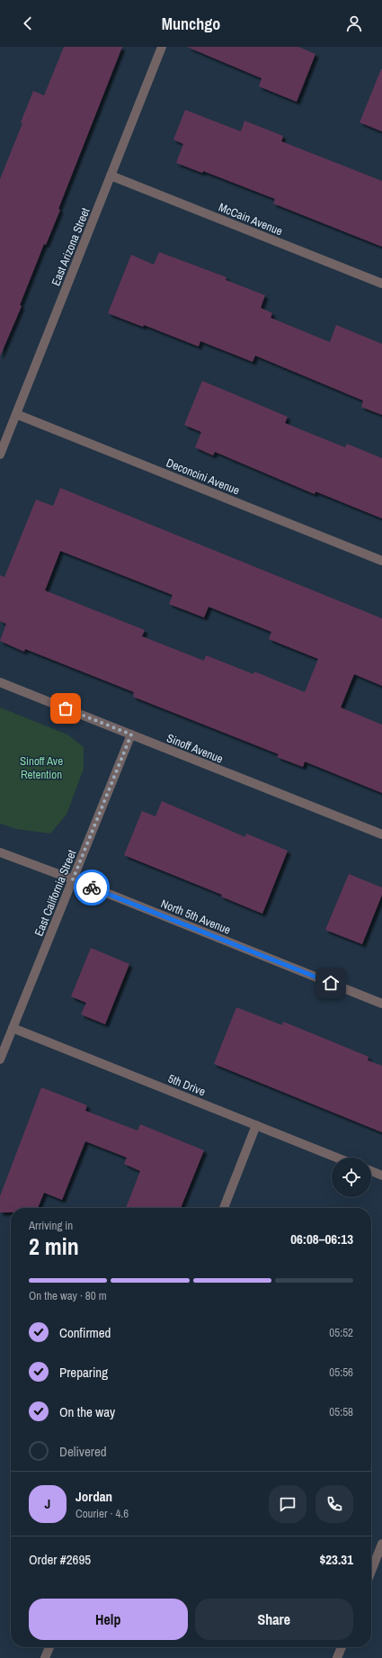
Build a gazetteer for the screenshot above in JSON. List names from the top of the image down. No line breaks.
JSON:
{"streets":{"street":["McCain Avenue","East Arizona Street","Deconcini Avenue","Sinoff Avenue","East California Street","North 5th Avenue","5th Drive"]},"crossings":[["McCain Avenue","East Arizona Street"],["East Arizona Street","Deconcini Avenue"],["Sinoff Avenue","East California Street"],["East California Street","North 5th Avenue"],["East California Street","5th Drive"]],"parks":["Sinoff Ave Retention"],"page":{"header":"Munchgo","heading":["2 min","Arriving in","06:08–06:13"],"panel":["Jordan","Courier · 4.6","Order #2695","$23.31"],"bar":"On the way · 80 m","list":[["Confirmed","05:52"],["Preparing","05:56"],["On the way","05:58"],"Delivered"],"round":"J","buttons":["Help","Share"]}}
